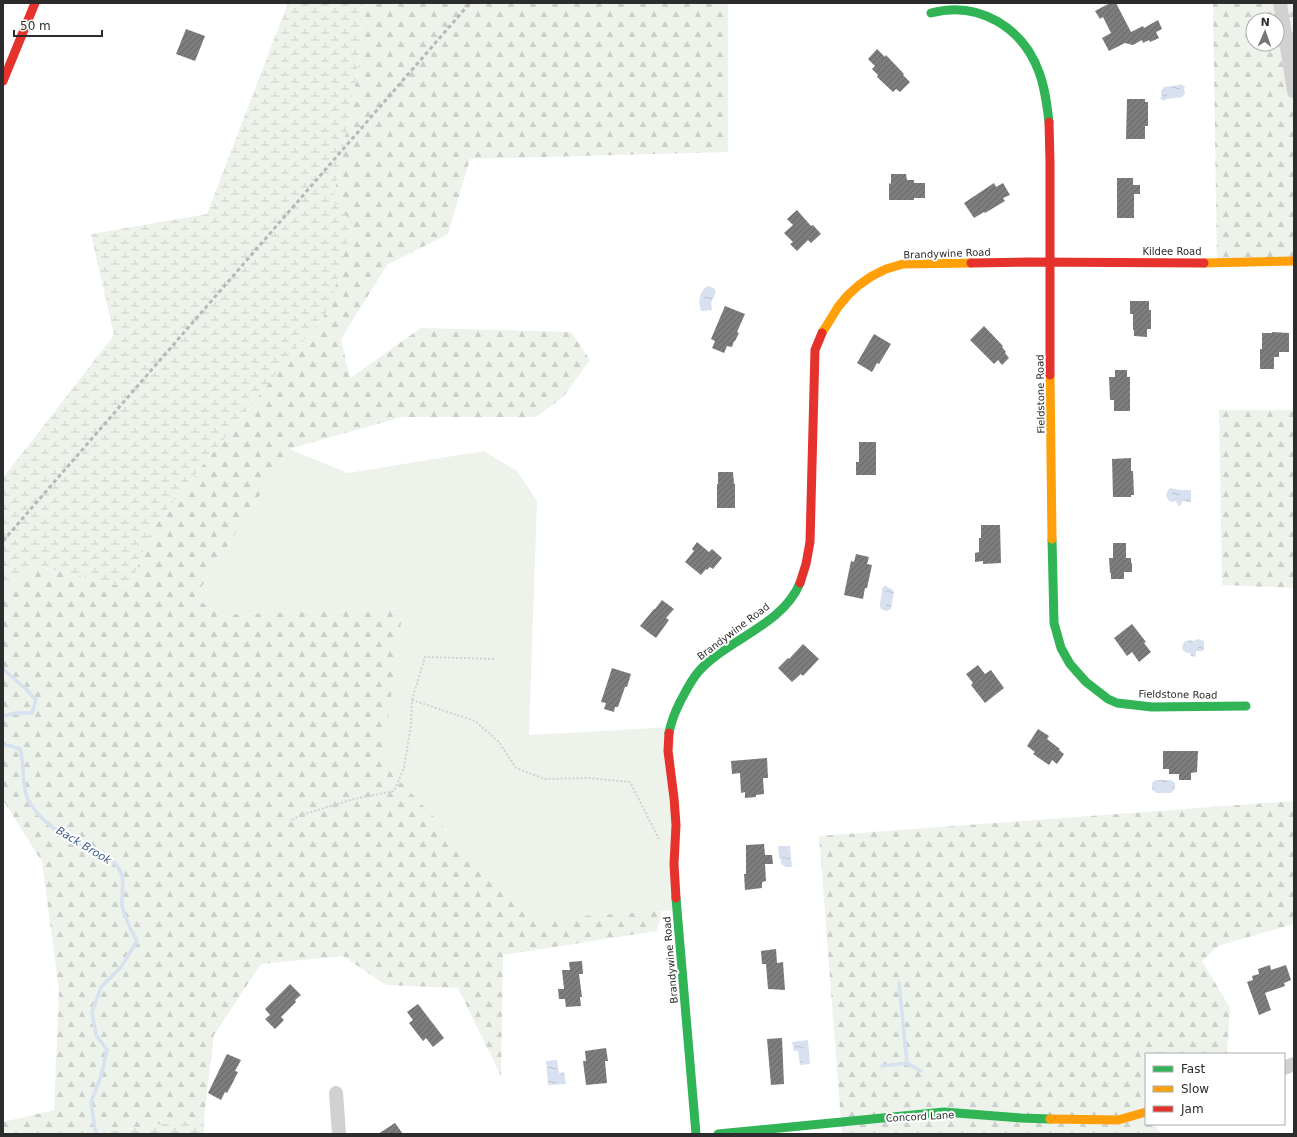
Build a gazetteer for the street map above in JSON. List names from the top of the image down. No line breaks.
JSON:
{"streets":{"street":["Kildee Road","Brandywine Road","Fieldstone Road","Concord Lane"]},"crossings":[["Kildee Road","Brandywine Road"],["Kildee Road","Fieldstone Road"],["Brandywine Road","Fieldstone Road"]],"water":["Back Brook"],"legend":["Fast","Slow","Jam"],"scale_bar":"50 m","north":"top"}
